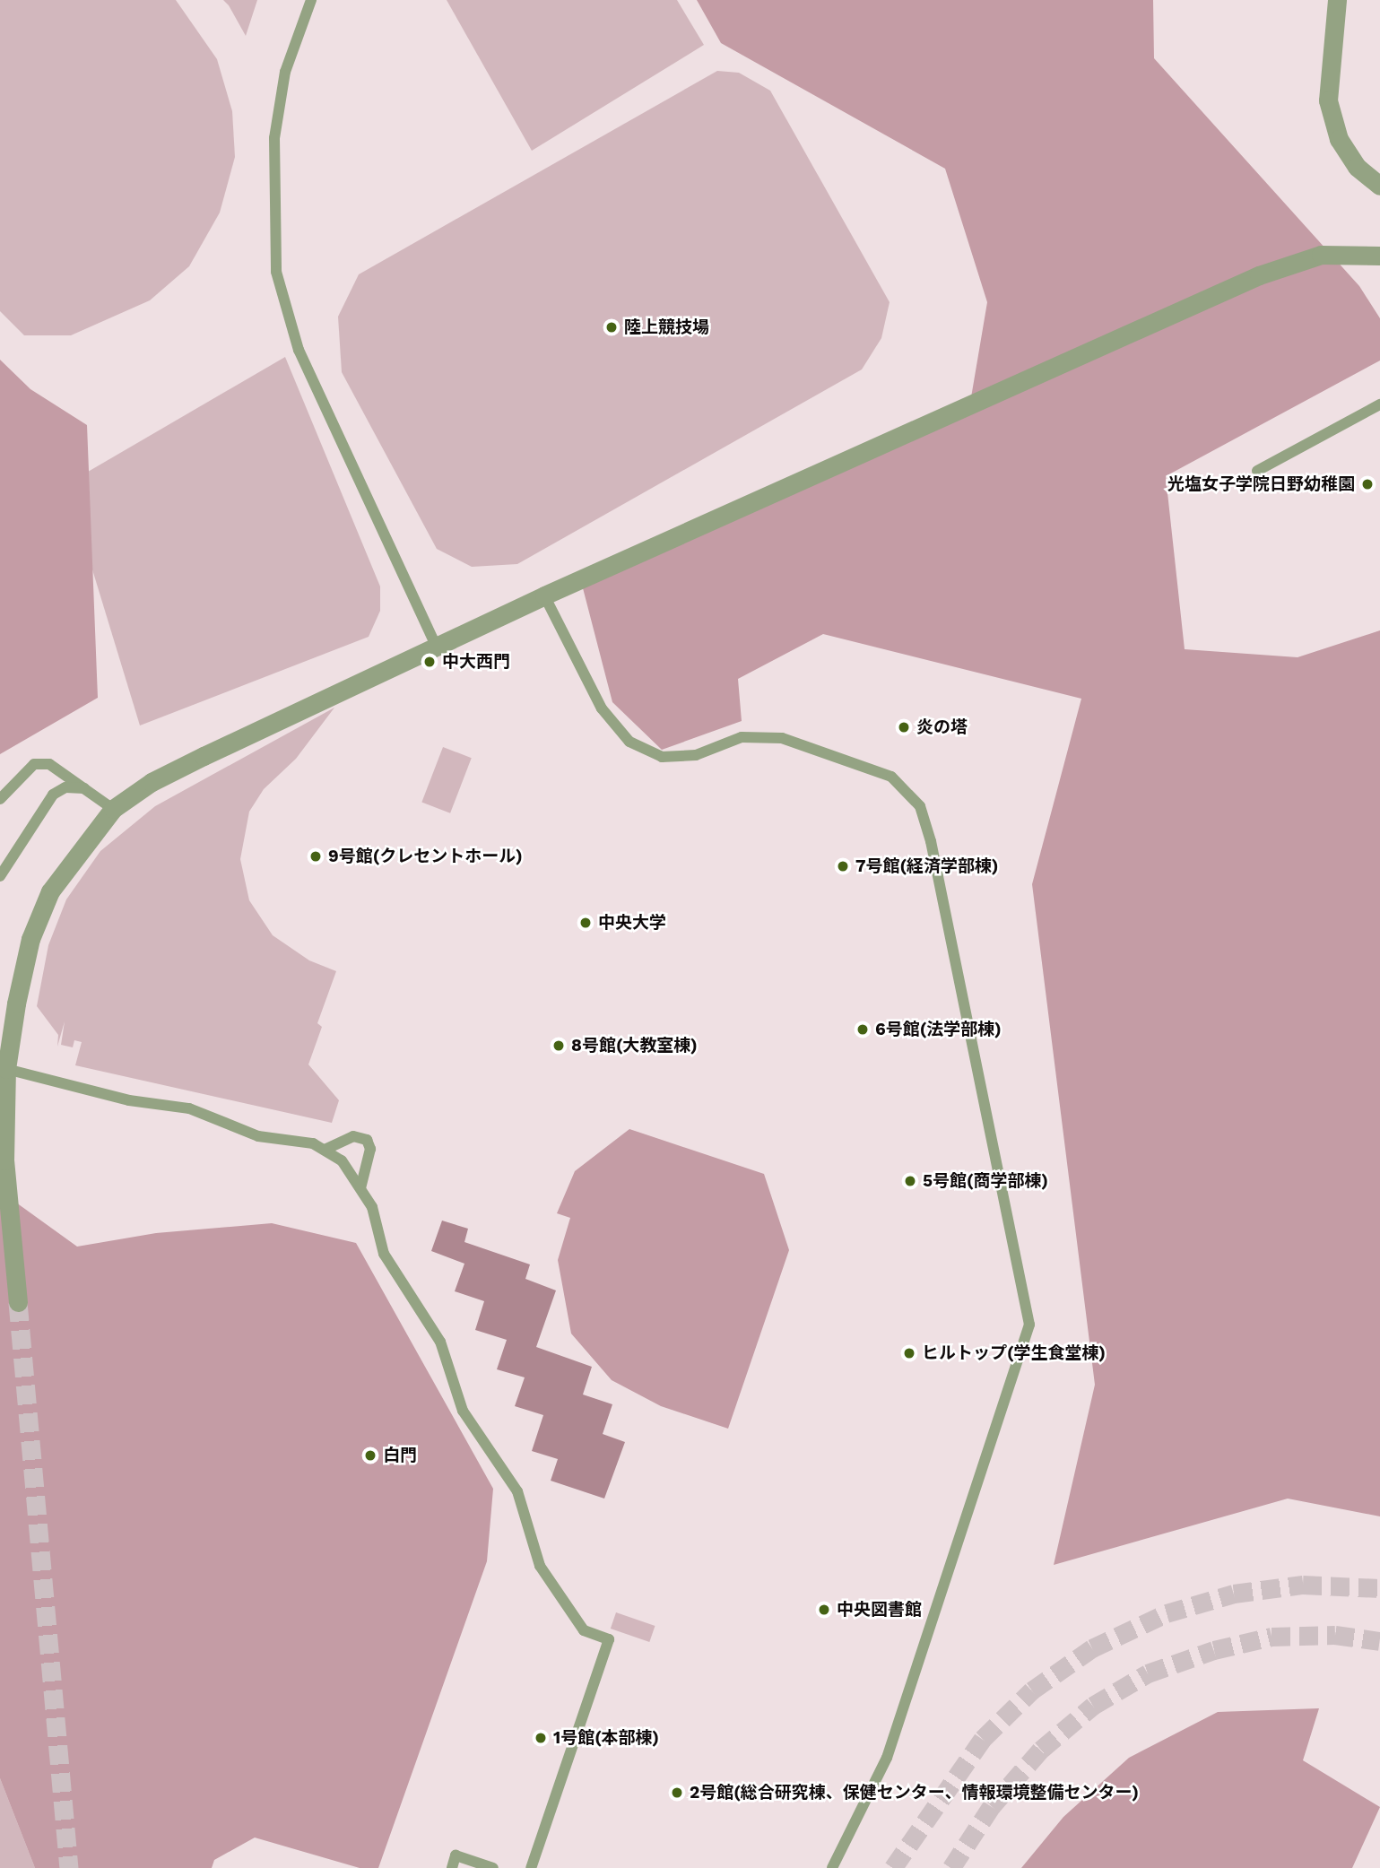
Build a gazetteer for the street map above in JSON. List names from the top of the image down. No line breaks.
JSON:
{"places":["陸上競技場","光塩女子学院日野幼稚園","中大西門","炎の塔","9号館(クレセントホール)","7号館(経済学部棟)","中央大学","6号館(法学部棟)","8号館(大教室棟)","5号館(商学部棟)","ヒルトップ(学生食堂棟)","白門","中央図書館","1号館(本部棟)","2号館(総合研究棟、保健センター、情報環境整備センター)"]}
